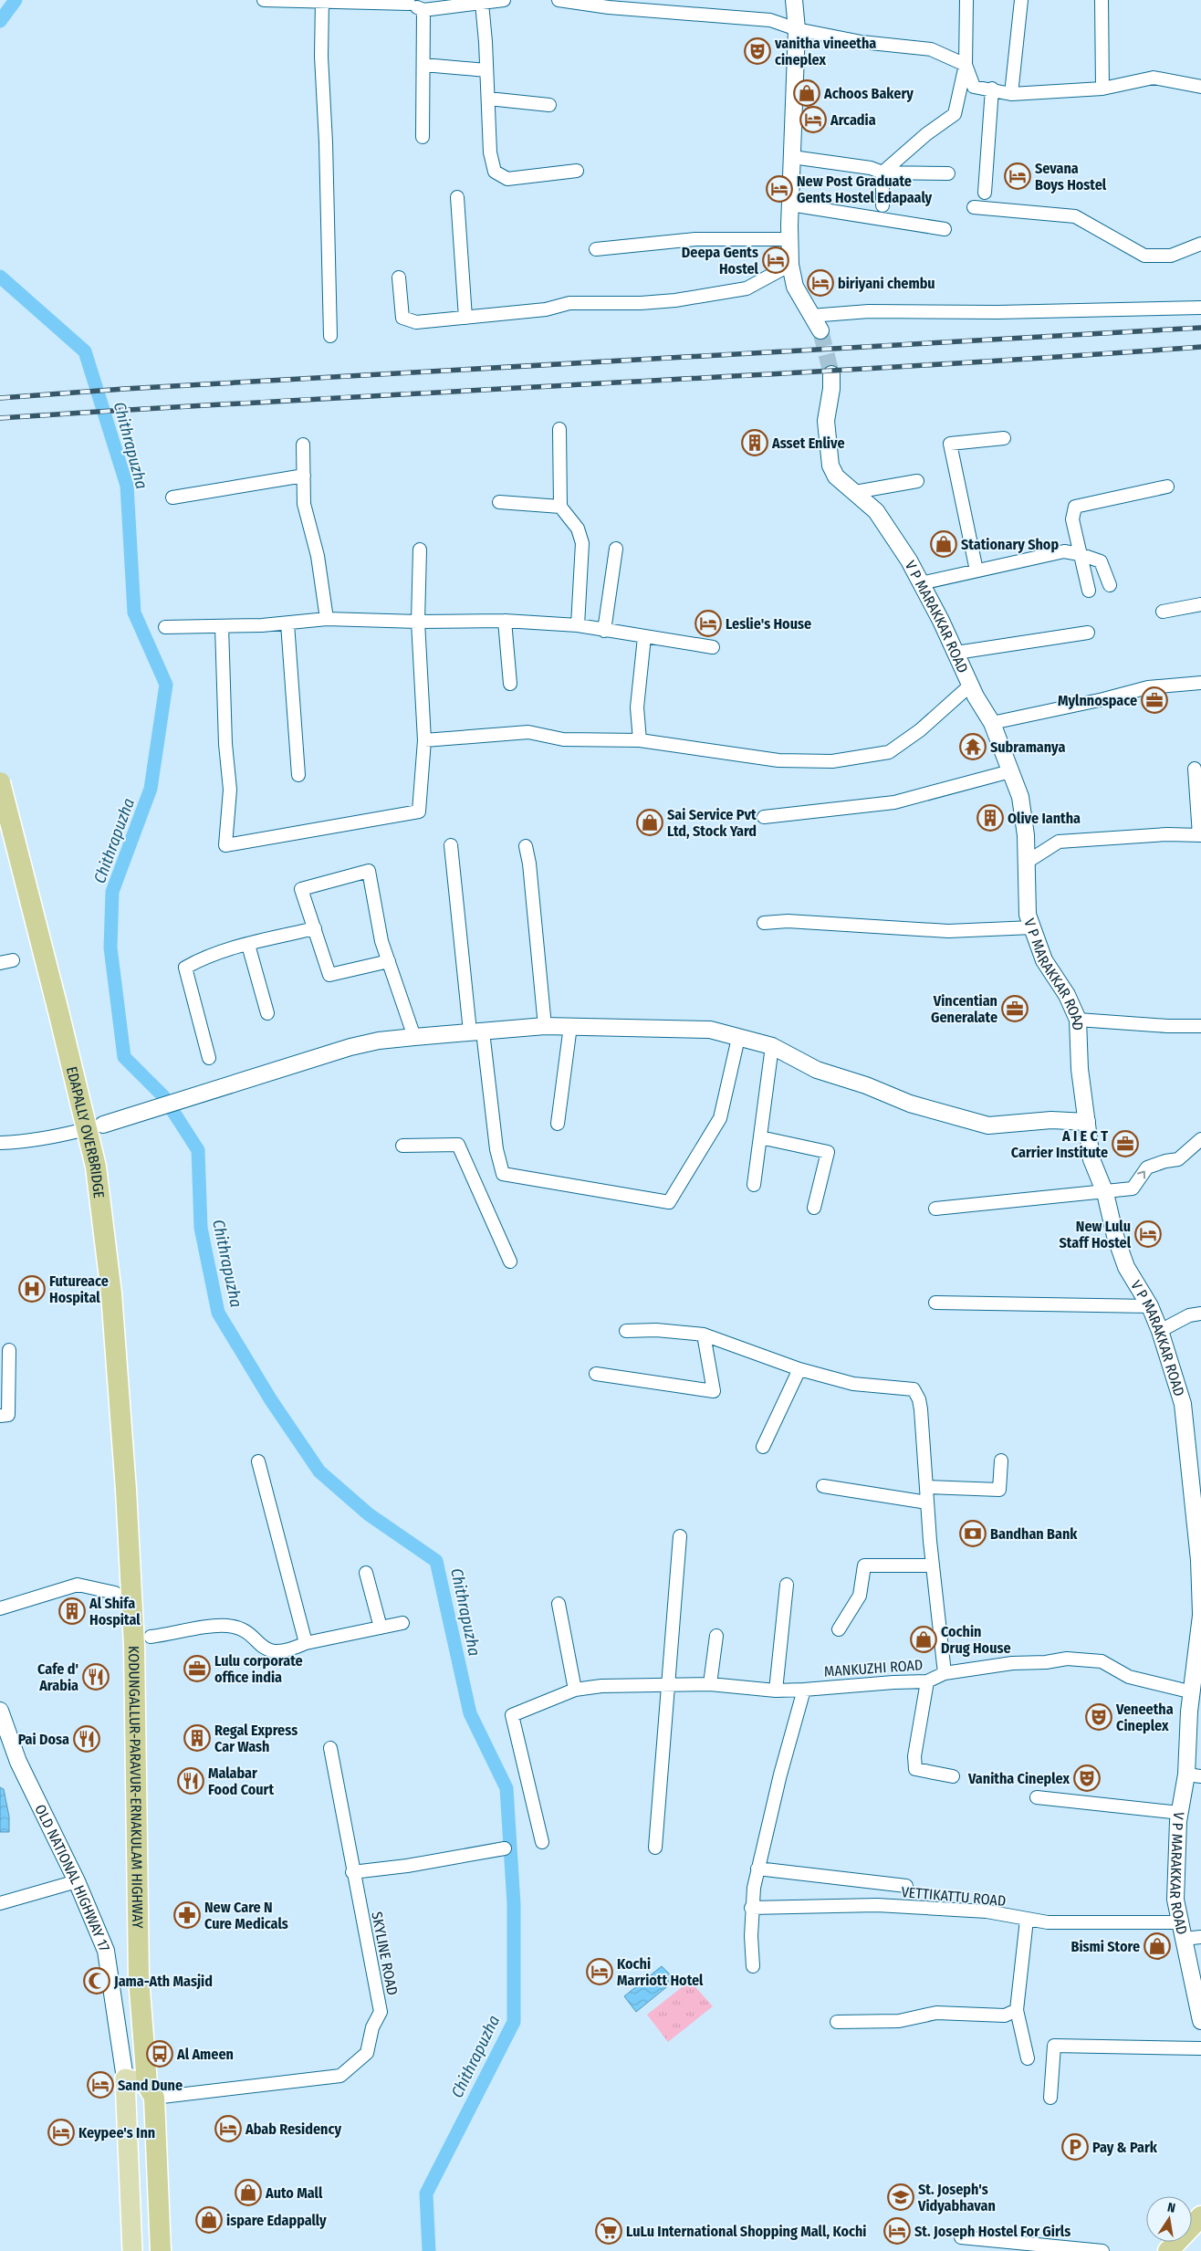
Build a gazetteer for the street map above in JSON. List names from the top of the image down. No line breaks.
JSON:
{"streets":{"highway":["EDAPALLY OVERBRIDGE","KODUNGALLUR-PARAVUR-ERNAKULAM HIGHWAY"],"main road":["OLD NATIONAL HIGHWAY 17"],"street":["V P MARAKKAR ROAD","MANKUZHI ROAD","VETTIKATTU ROAD","SKYLINE ROAD"]},"crossings":[["V P MARAKKAR ROAD","MANKUZHI ROAD"],["V P MARAKKAR ROAD","VETTIKATTU ROAD"],["EDAPALLY OVERBRIDGE","KODUNGALLUR-PARAVUR-ERNAKULAM HIGHWAY"],["KODUNGALLUR-PARAVUR-ERNAKULAM HIGHWAY","SKYLINE ROAD"]],"water":["Chithrapuzha"],"places":{"theatre":["vanitha vineetha cineplex","Veneetha Cineplex","Vanitha Cineplex"],"shop":["Achoos Bakery","Stationary Shop","Sai Service Pvt Ltd, Stock Yard","Cochin Drug House","Bismi Store","Auto Mall","ispare Edappally"],"hotel":["Arcadia","Sevana Boys Hostel","New Post Graduate Gents Hostel Edapaaly","Deepa Gents Hostel","biriyani chembu","Leslie's House","New Lulu Staff Hostel","Kochi Marriott Hotel","Sand Dune","Abab Residency","Keypee's Inn","St. Joseph Hostel For Girls"],"building":["Asset Enlive","Olive Iantha","Al Shifa Hospital","Regal Express Car Wash"],"office":["Mylnnospace","Vincentian Generalate","A I E C T Carrier Institute","Lulu corporate office india"],"temple":["Subramanya"],"hospital":["Futureace Hospital"],"bank":["Bandhan Bank"],"restaurant":["Cafe d' Arabia","Pai Dosa","Malabar Food Court"],"pharmacy":["New Care N Cure Medicals"],"mosque":["Jama-Ath Masjid"],"bus stop":["Al Ameen"],"parking":["Pay & Park"],"school or university":["St. Joseph's Vidyabhavan"],"supermarket":["LuLu International Shopping Mall, Kochi"]},"north":"top"}
